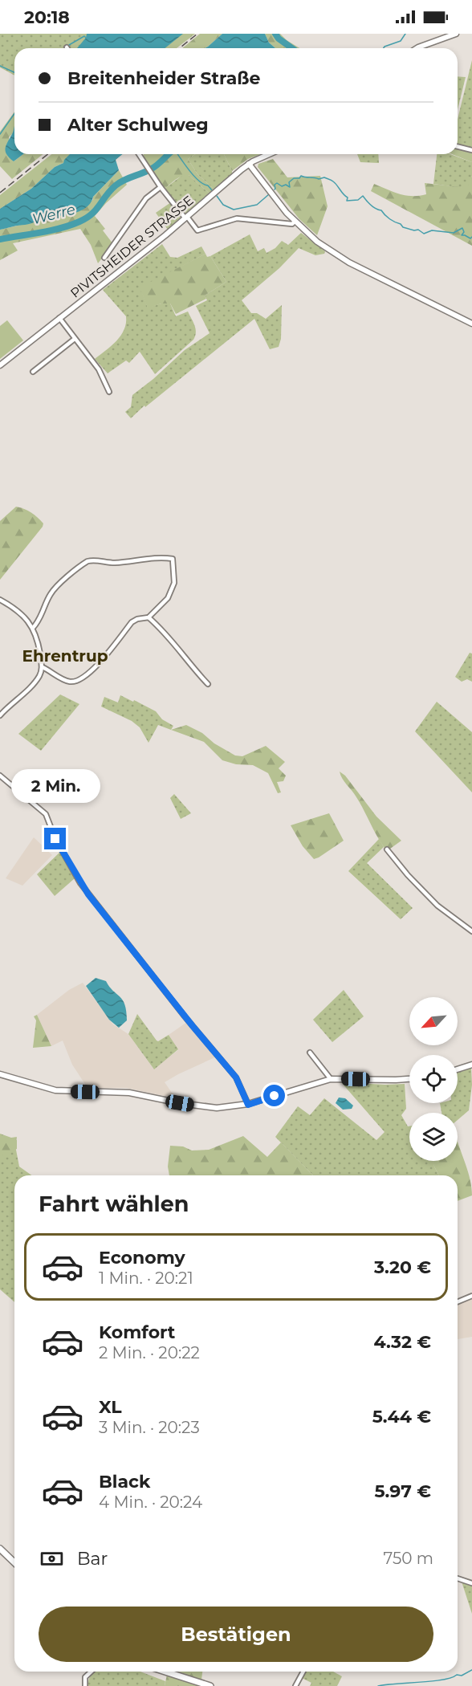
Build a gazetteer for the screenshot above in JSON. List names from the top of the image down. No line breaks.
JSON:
{"streets":{"street":["PIVITSHEIDER STRASSE"]},"districts":["Ehrentrup"],"water":["Werre"],"north":"bottom left","page":{"status":"20:18","banner":["Breitenheider Straße","Alter Schulweg"],"bubble":"2 Min.","heading":"Fahrt wählen","list":[{"name":"Economy","note":"1 Min. · 20:21","value":"3.20 €"},{"name":"Komfort","note":"2 Min. · 20:22","value":"4.32 €"},{"name":"XL","note":"3 Min. · 20:23","value":"5.44 €"},{"name":"Black","note":"4 Min. · 20:24","value":"5.97 €"}],"pay":["Bar","750 m"],"buttons":"Bestätigen"}}
